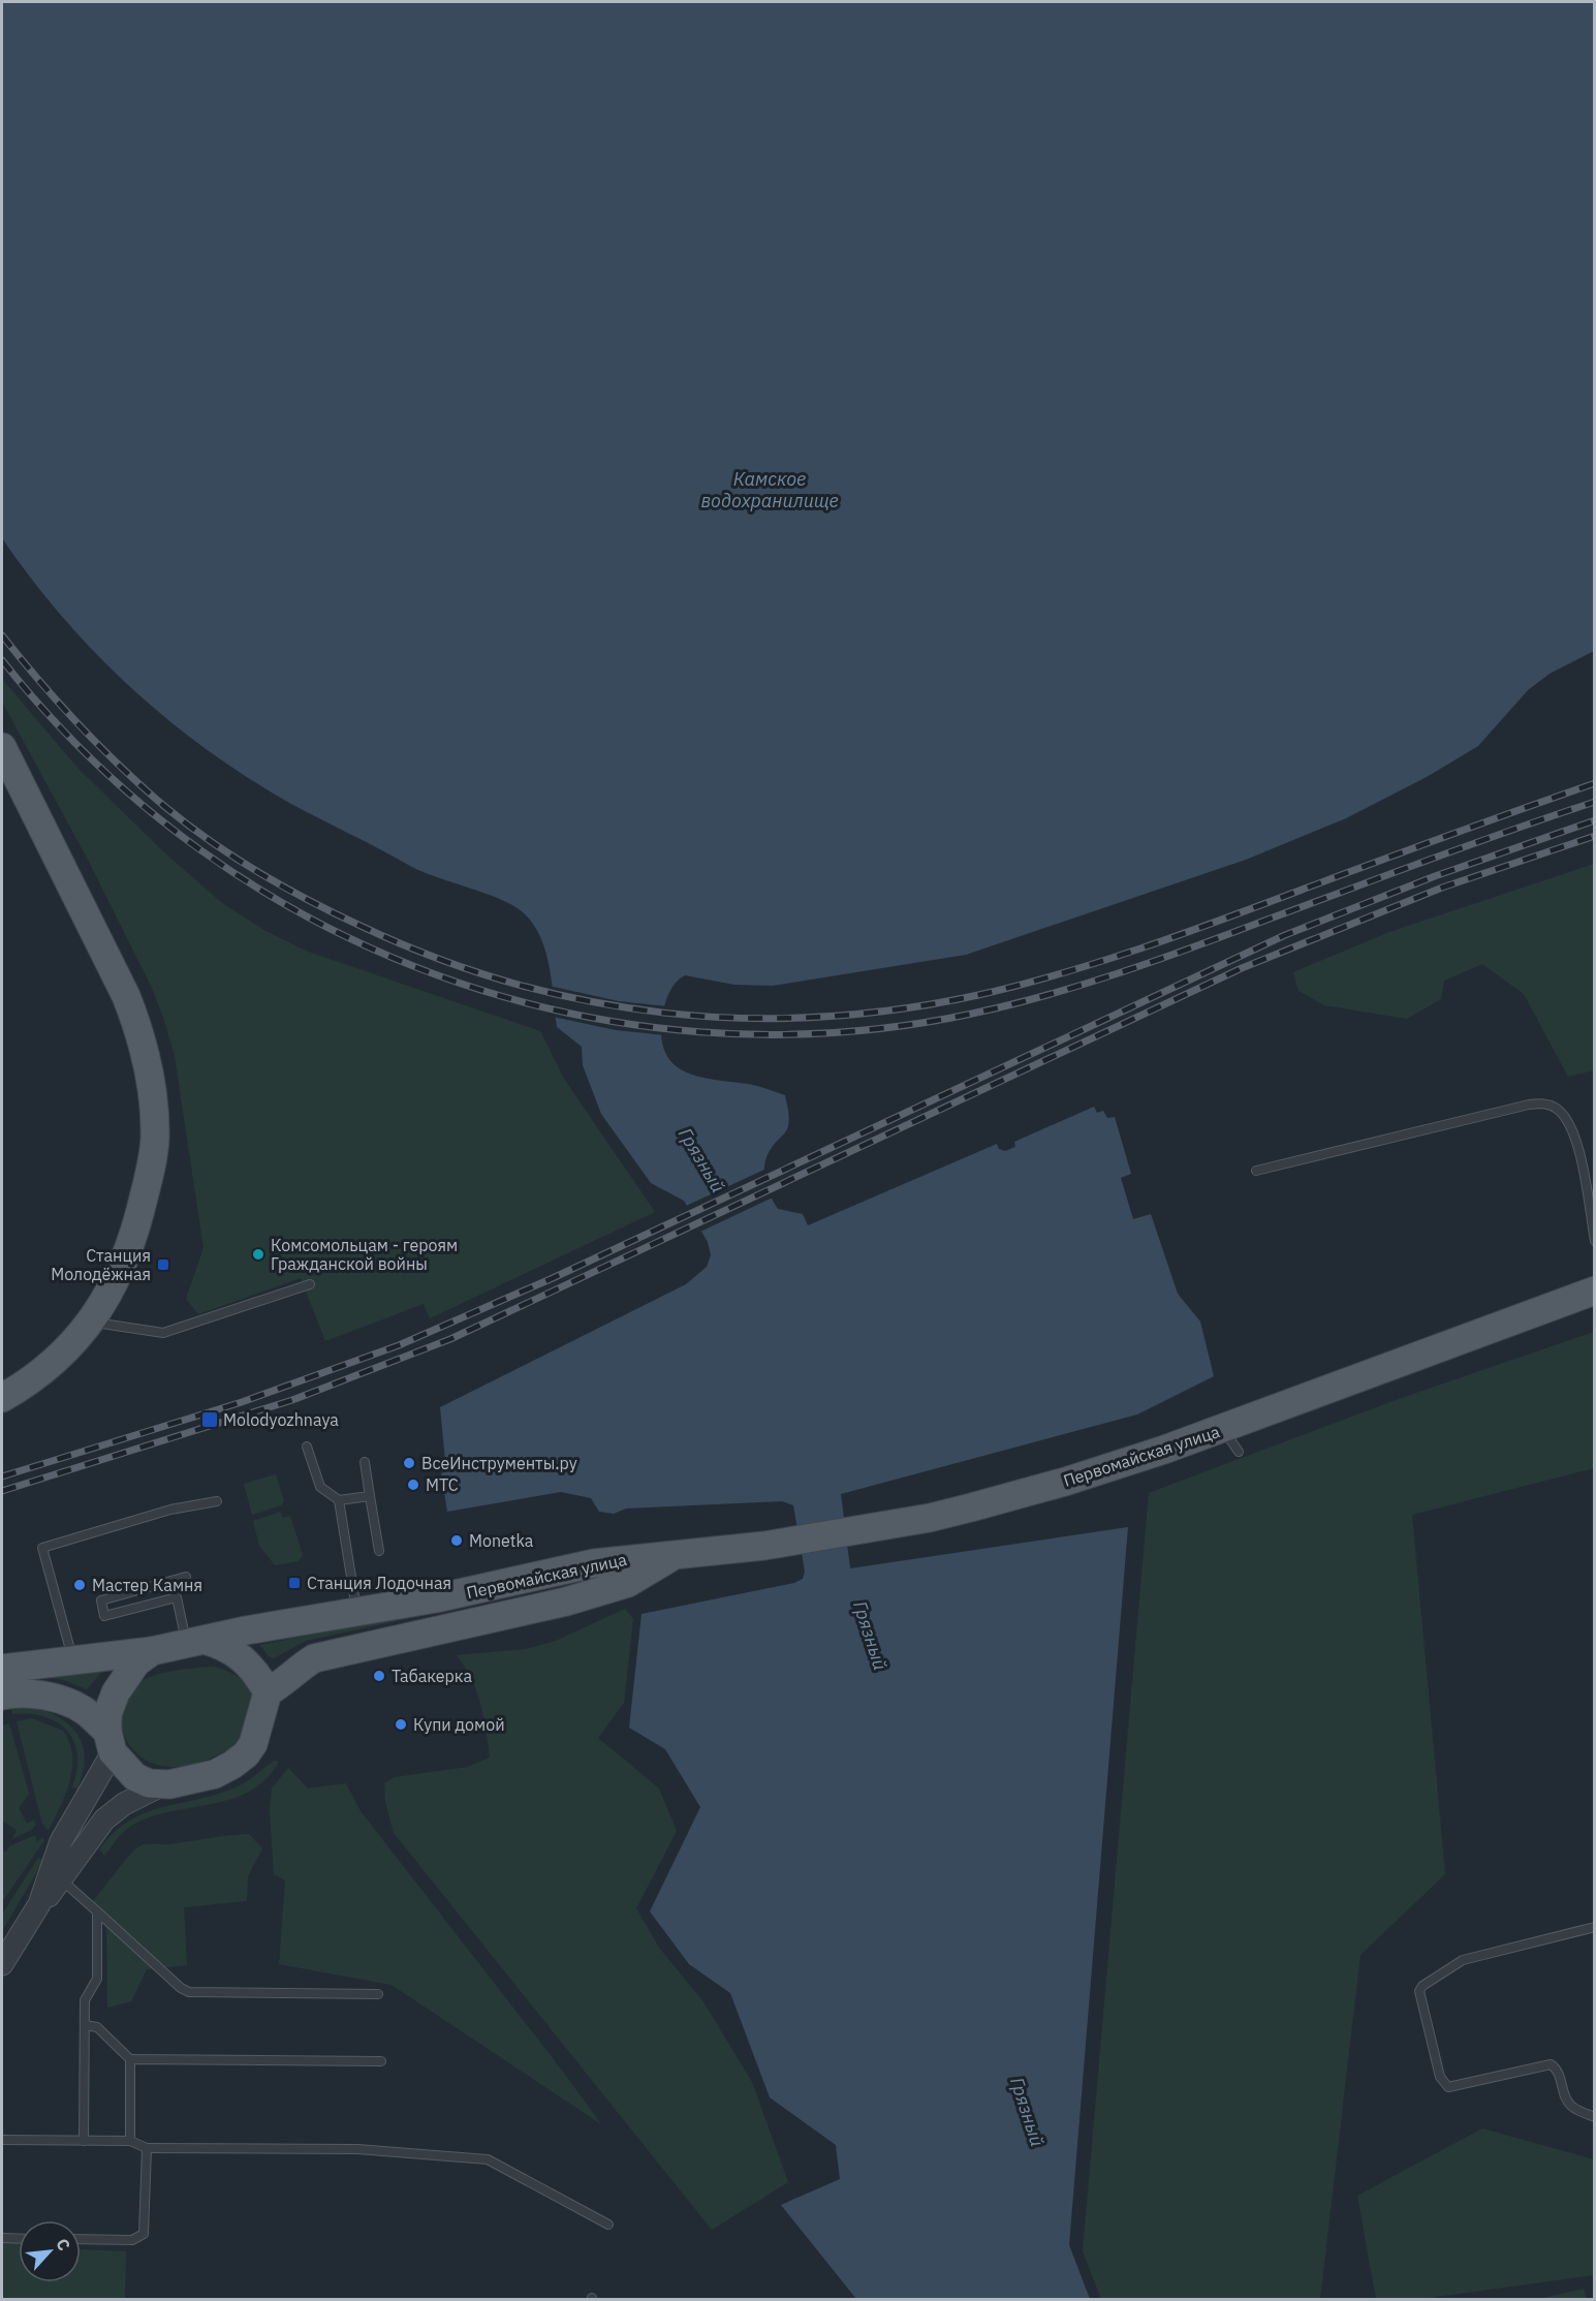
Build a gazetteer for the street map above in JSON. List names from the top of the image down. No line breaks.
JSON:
{"streets":{"main road":["Первомайская улица"]},"water":["Камское водохранилище","Грязный"],"places":{"other":["Комсомольцам - героям Гражданской войны","ВсеИнструменты.ру","МТС","Monetka","Мастер Камня","Табакерка","Купи домой"],"transit":["Станция Молодёжная","Molodyozhnaya","Станция Лодочная"]},"north":"top right"}
